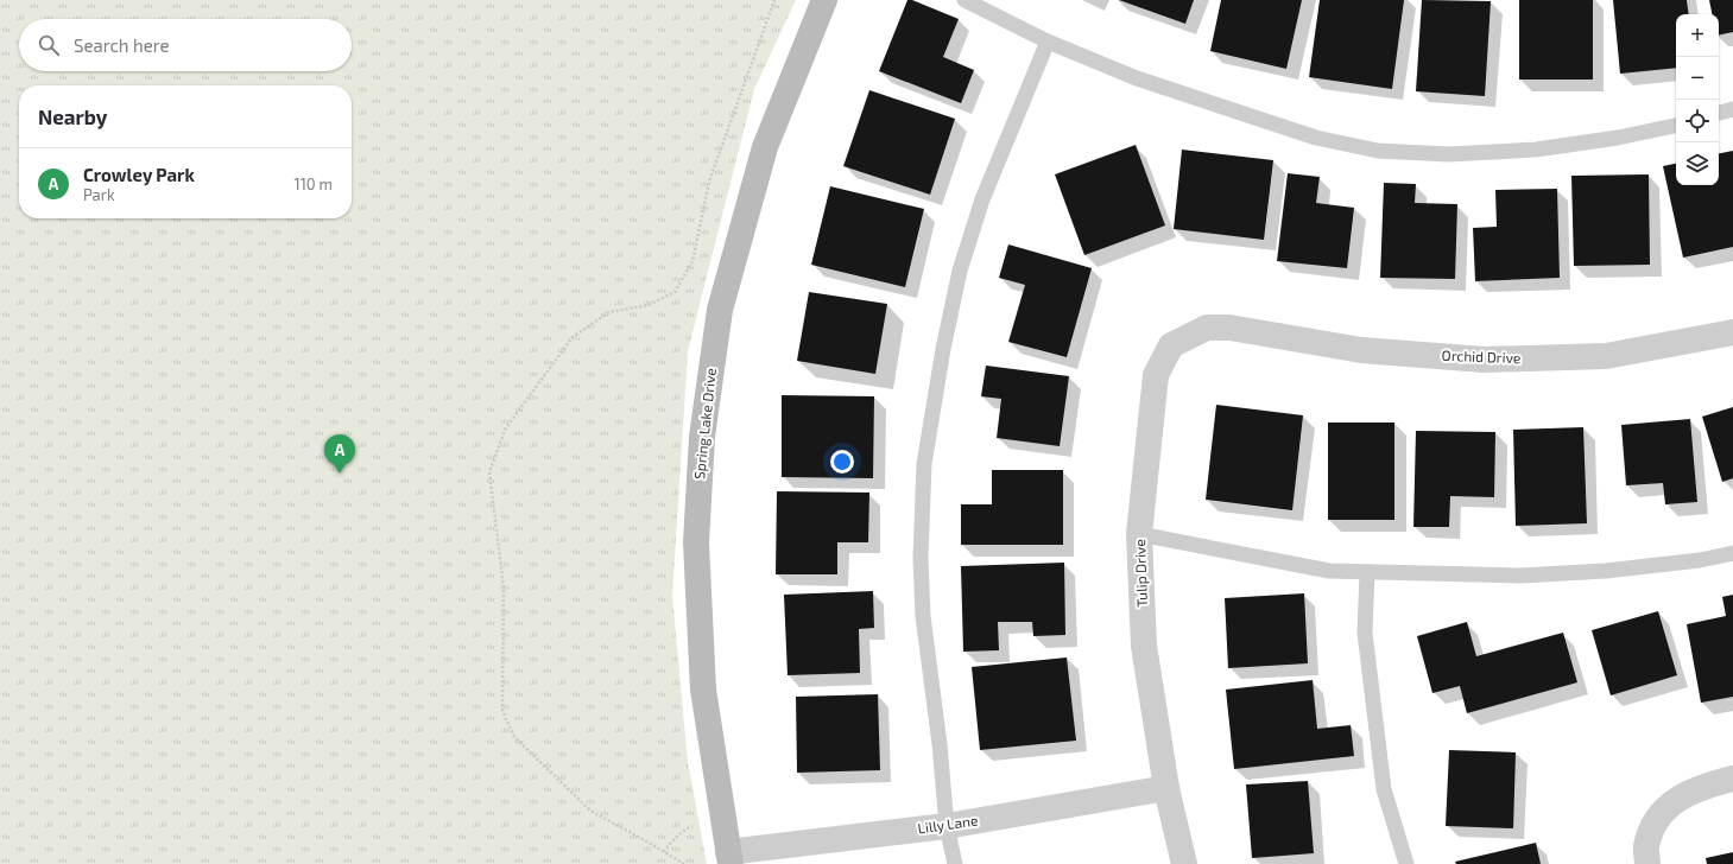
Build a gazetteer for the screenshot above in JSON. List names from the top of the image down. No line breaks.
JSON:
{"streets":{"street":["Orchid Drive","Spring Lake Drive","Tulip Drive","Lilly Lane"]},"crossings":[["Orchid Drive","Tulip Drive"],["Spring Lake Drive","Lilly Lane"],["Tulip Drive","Lilly Lane"]],"page":{"map_buttons":["+","−"],"search":"Search here","heading":"Nearby","list":[{"mark":"A","name":"Crowley Park","note":"Park","value":"110 m"}],"pins":"A"}}
